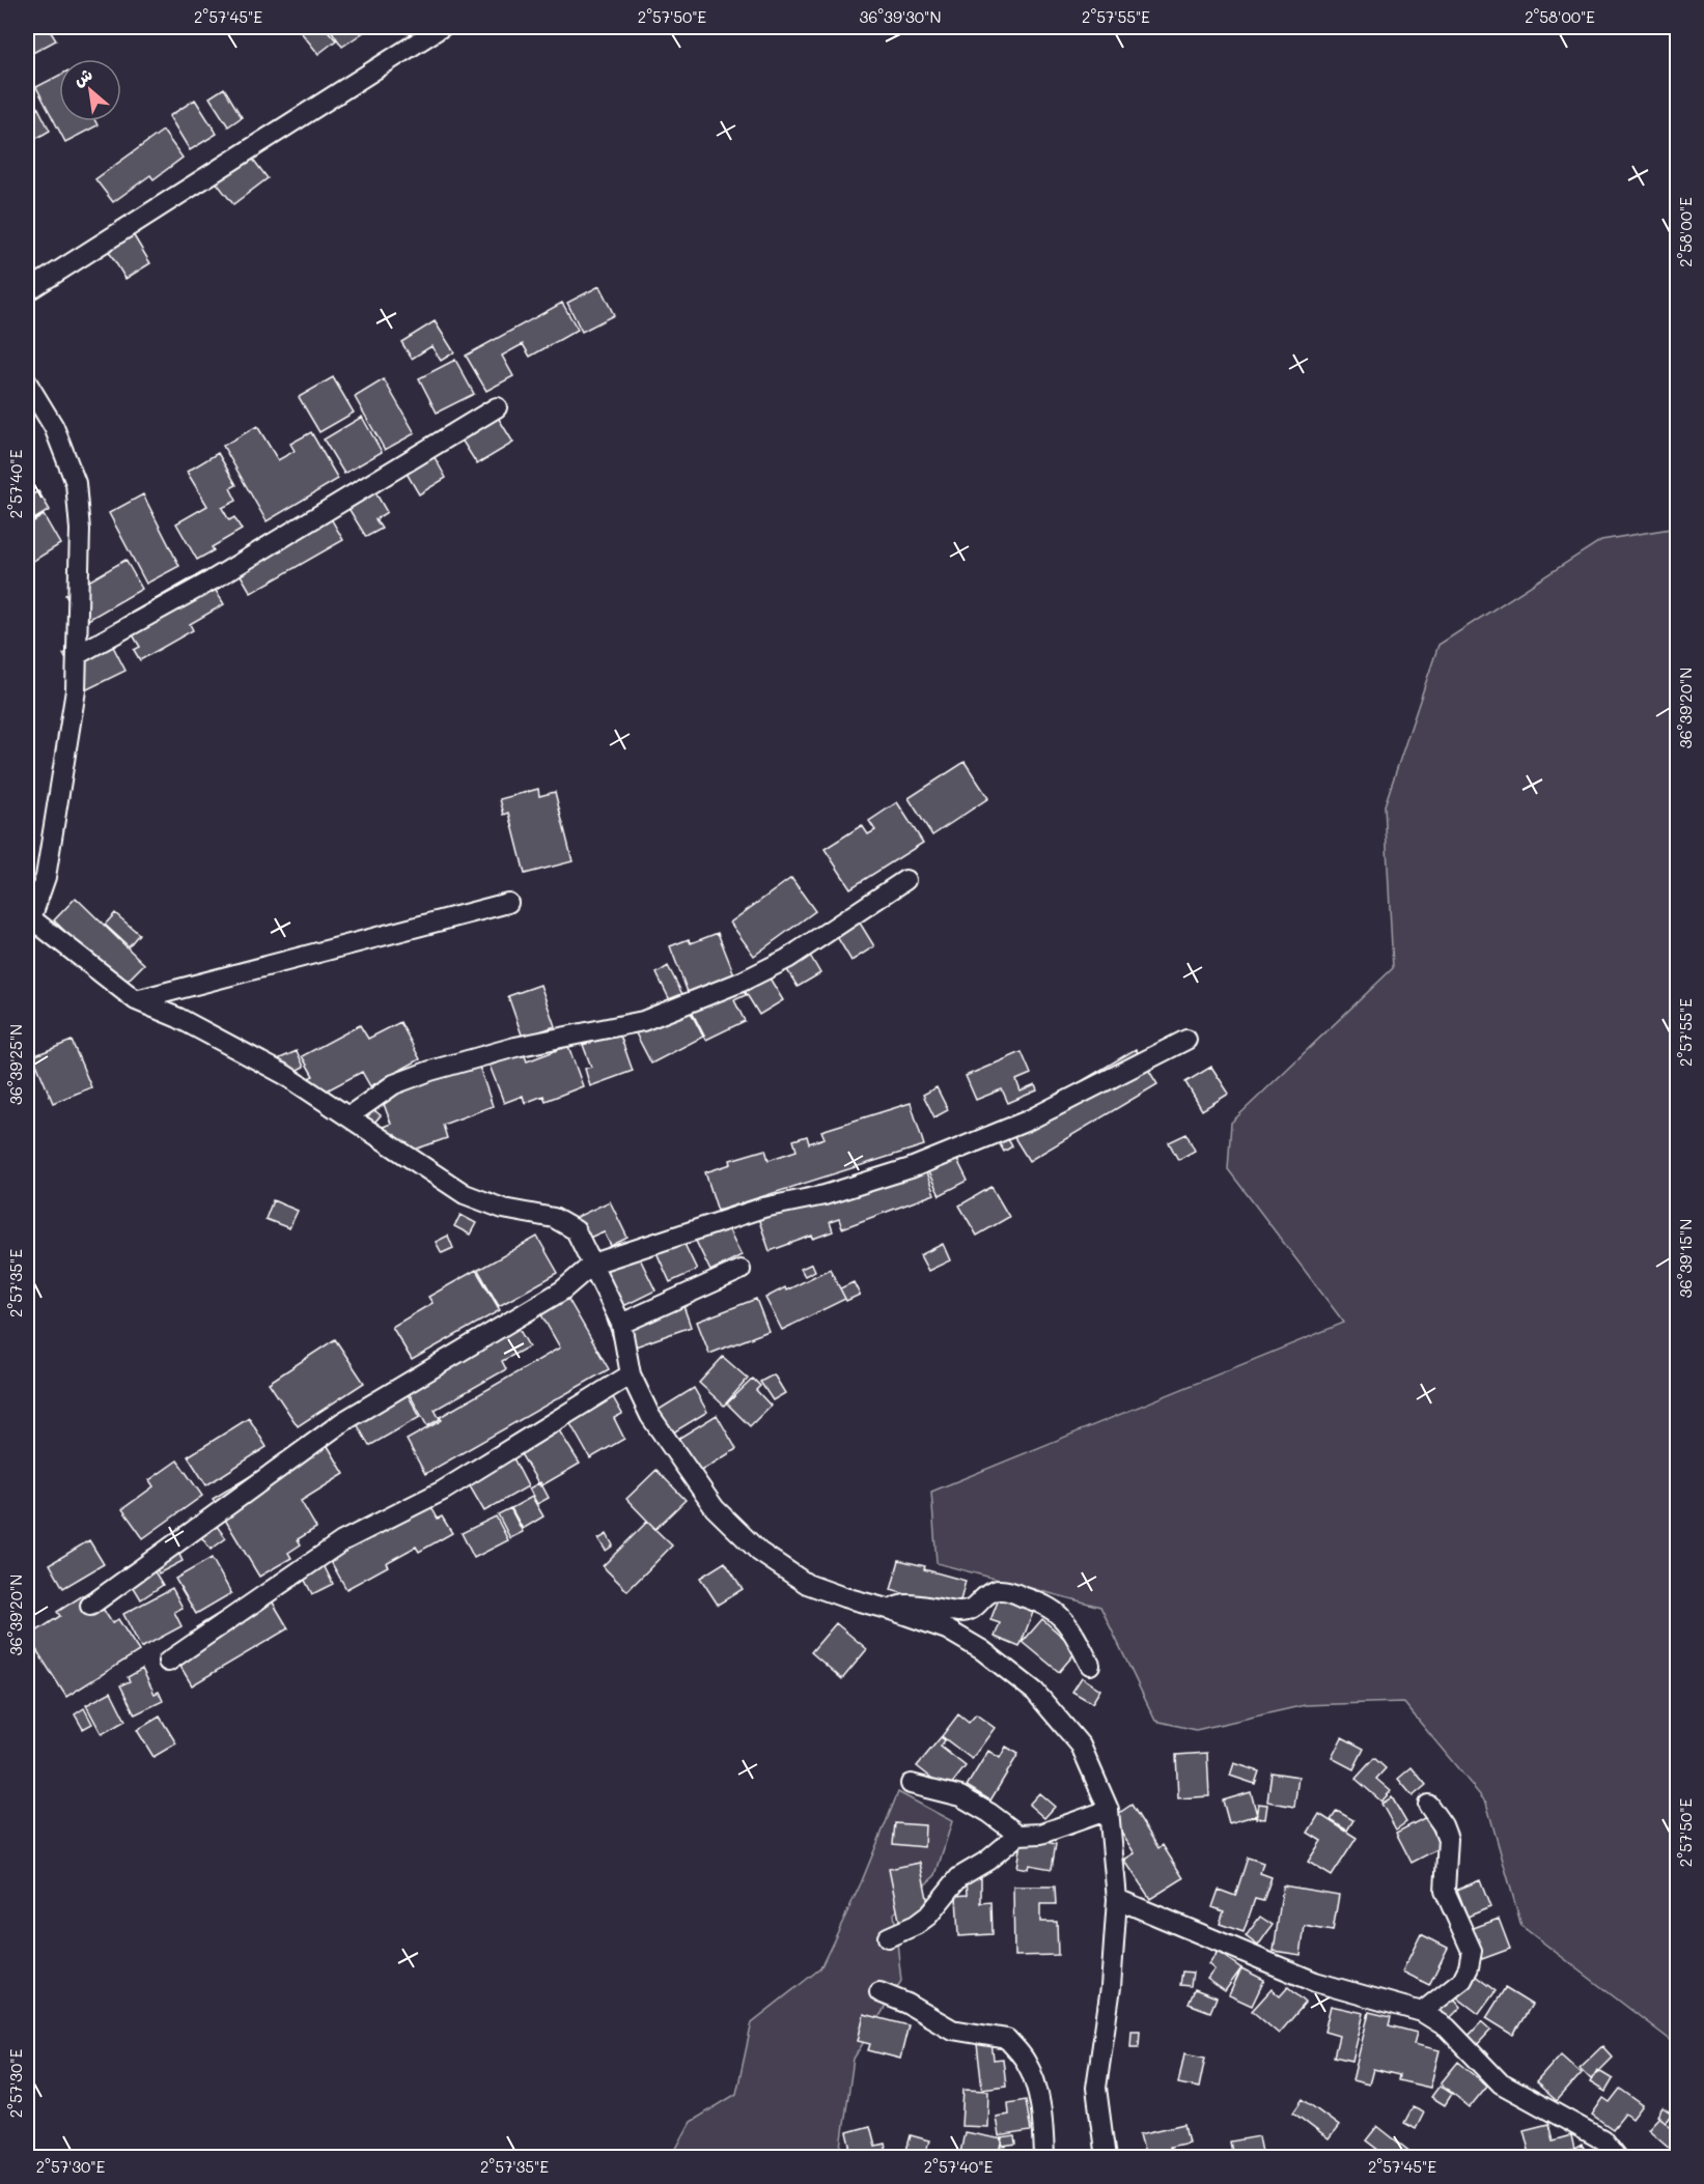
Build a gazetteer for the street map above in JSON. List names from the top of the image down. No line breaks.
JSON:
{"north":"top left","coordinates":["2°57'45\"E","2°57'50\"E","36°39'30\"N","2°57'55\"E","2°58'00\"E","2°57'40\"E","36°39'20\"N","36°39'25\"N","36°39'15\"N","2°57'35\"E","2°57'30\"E"]}
